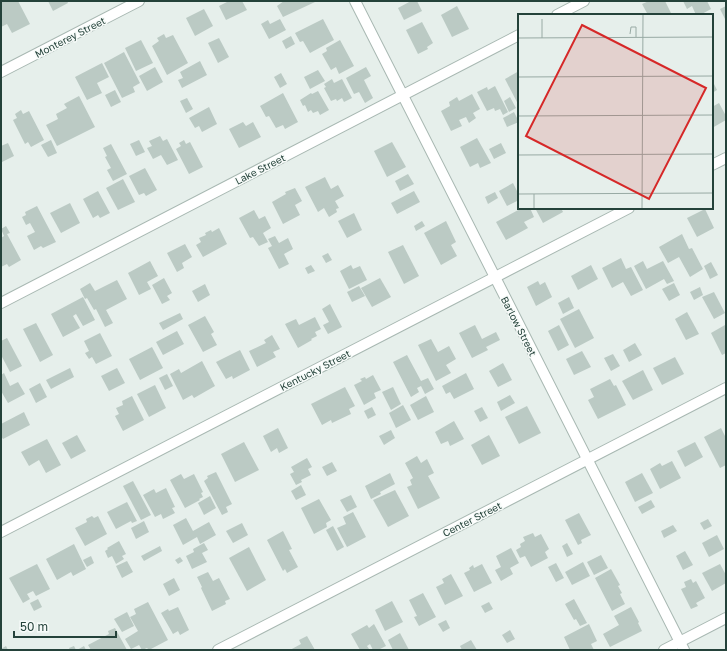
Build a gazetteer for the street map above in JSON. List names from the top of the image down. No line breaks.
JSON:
{"streets":{"street":["Monterey Street","Lake Street","Barlow Street","Kentucky Street","Center Street"]},"crossings":[["Lake Street","Barlow Street"],["Barlow Street","Kentucky Street"],["Barlow Street","Center Street"]],"scale_bar":"50 m"}
